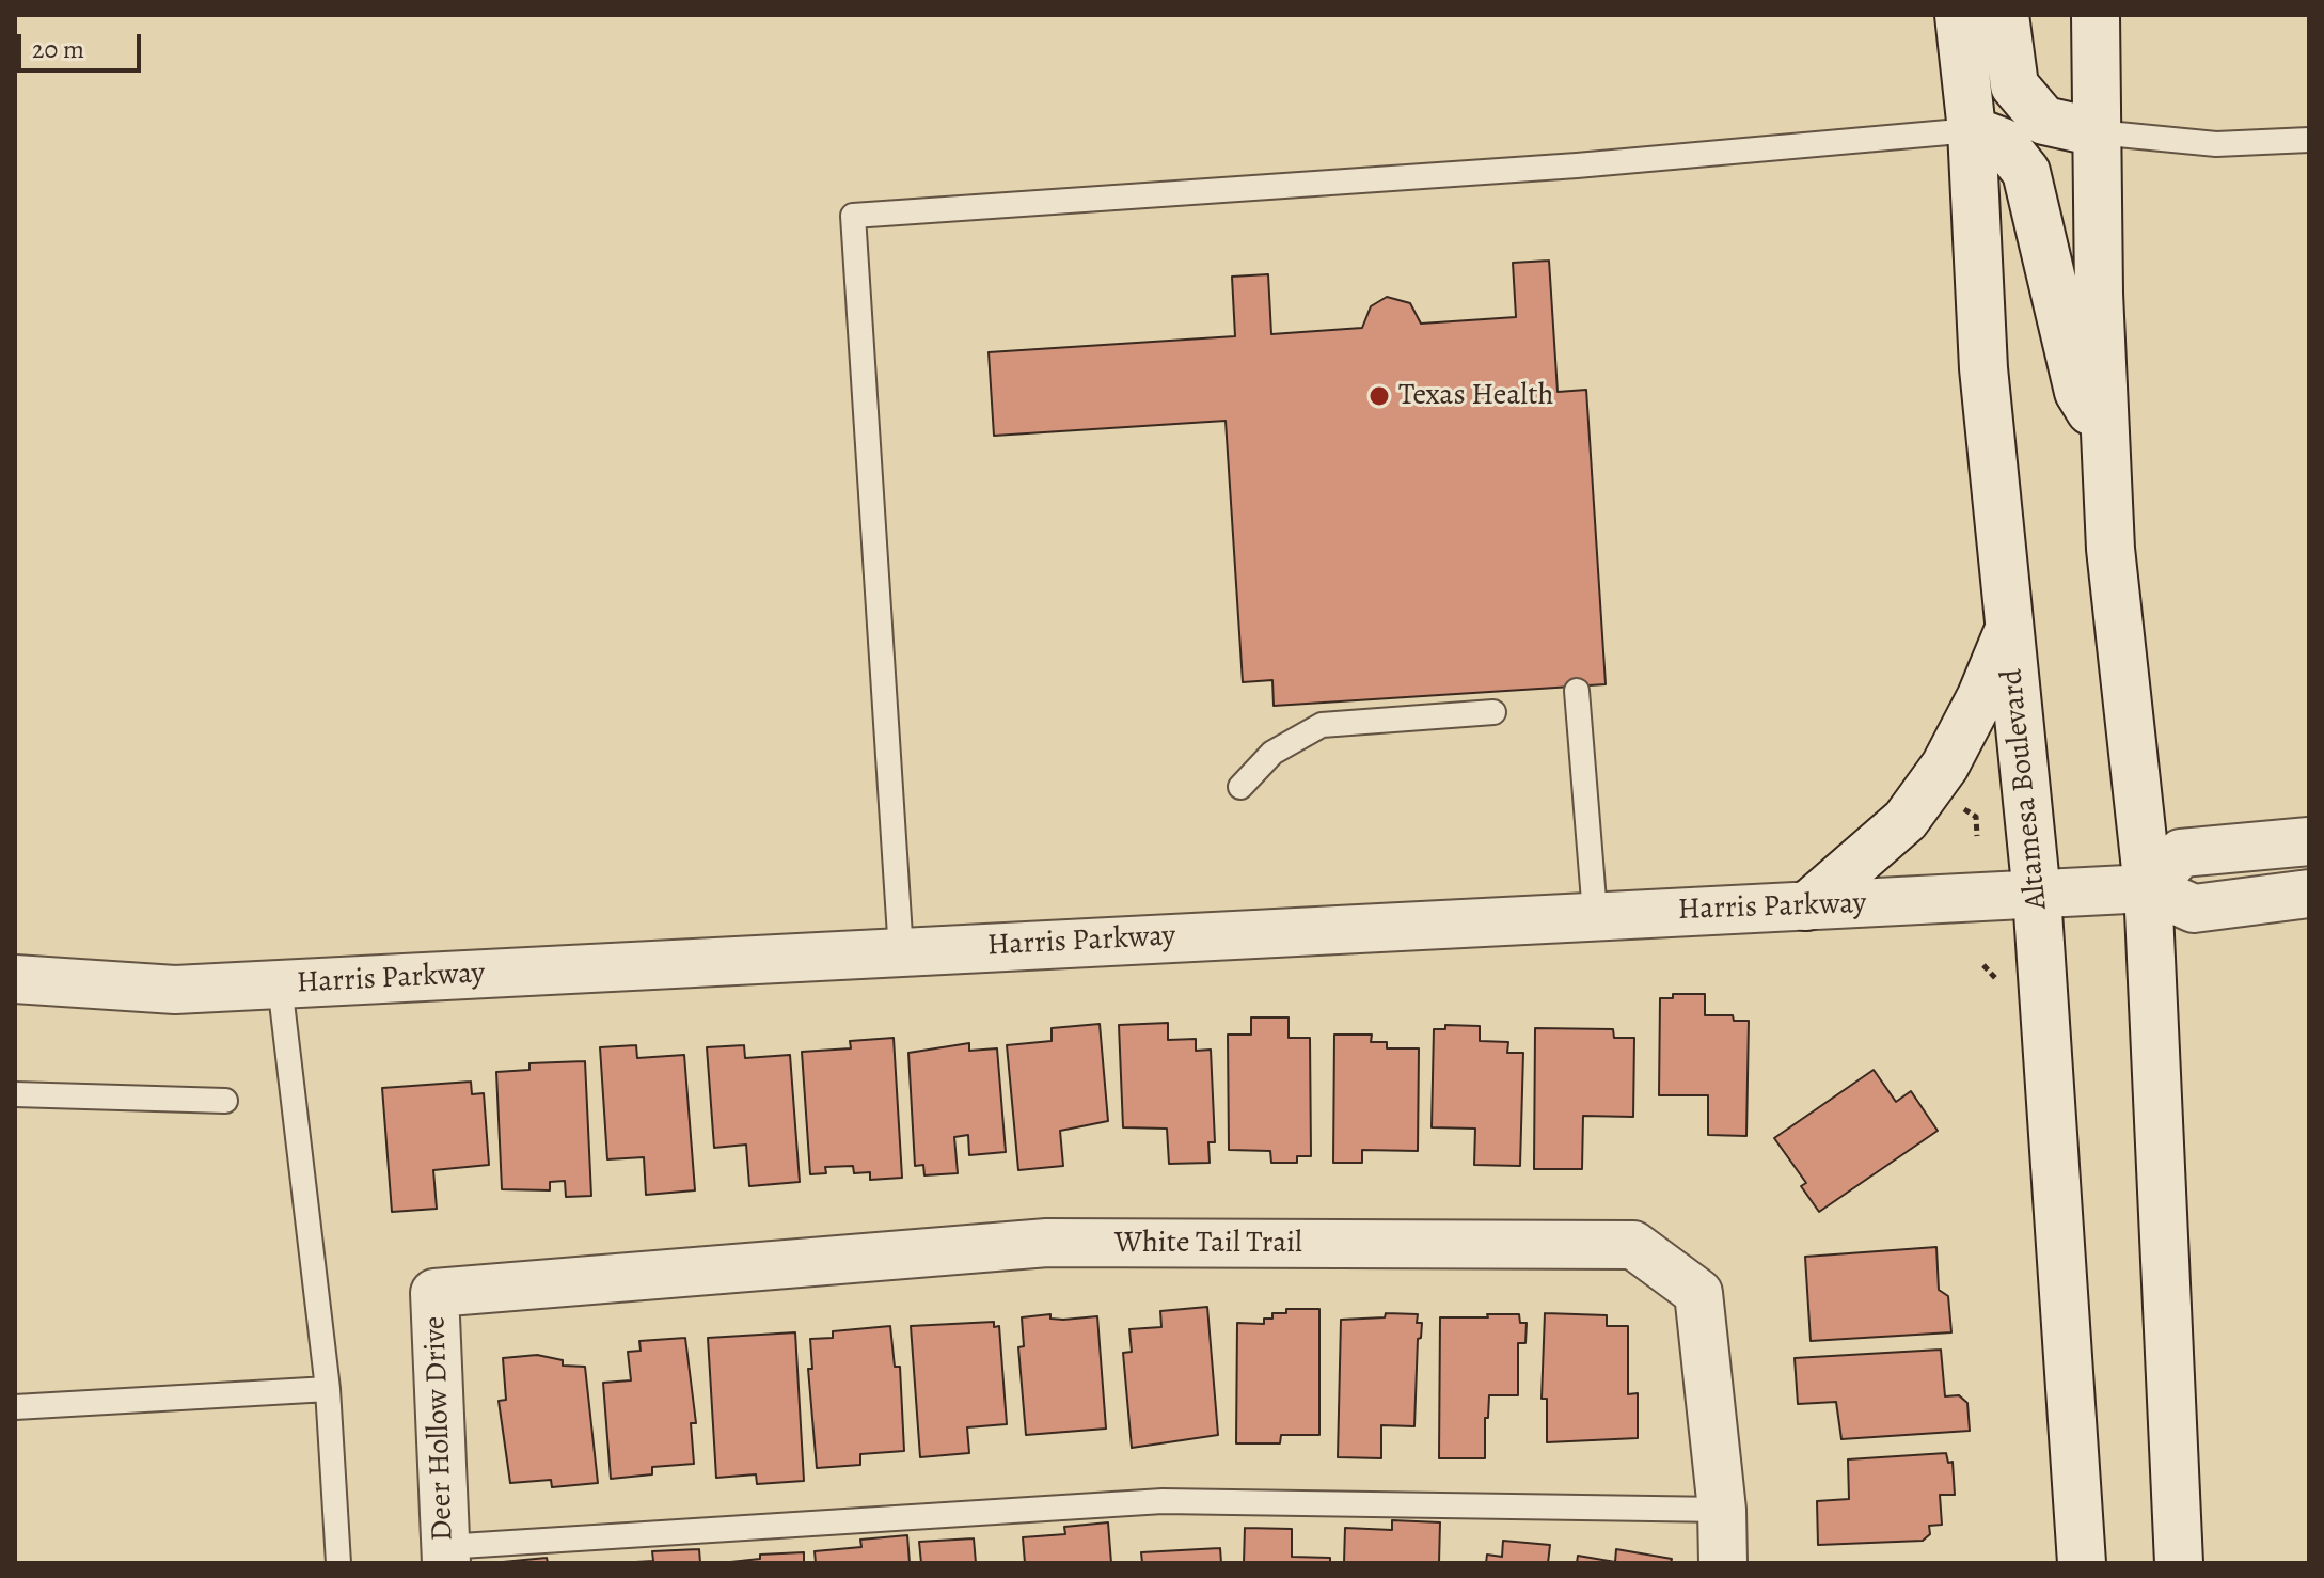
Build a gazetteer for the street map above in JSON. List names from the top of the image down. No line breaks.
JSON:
{"streets":{"street":["Altamesa Boulevard","Harris Parkway","White Tail Trail","Deer Hollow Drive"]},"crossings":[["Altamesa Boulevard","Harris Parkway"],["White Tail Trail","Deer Hollow Drive"]],"places":["Texas Health"],"scale_bar":"20 m"}
